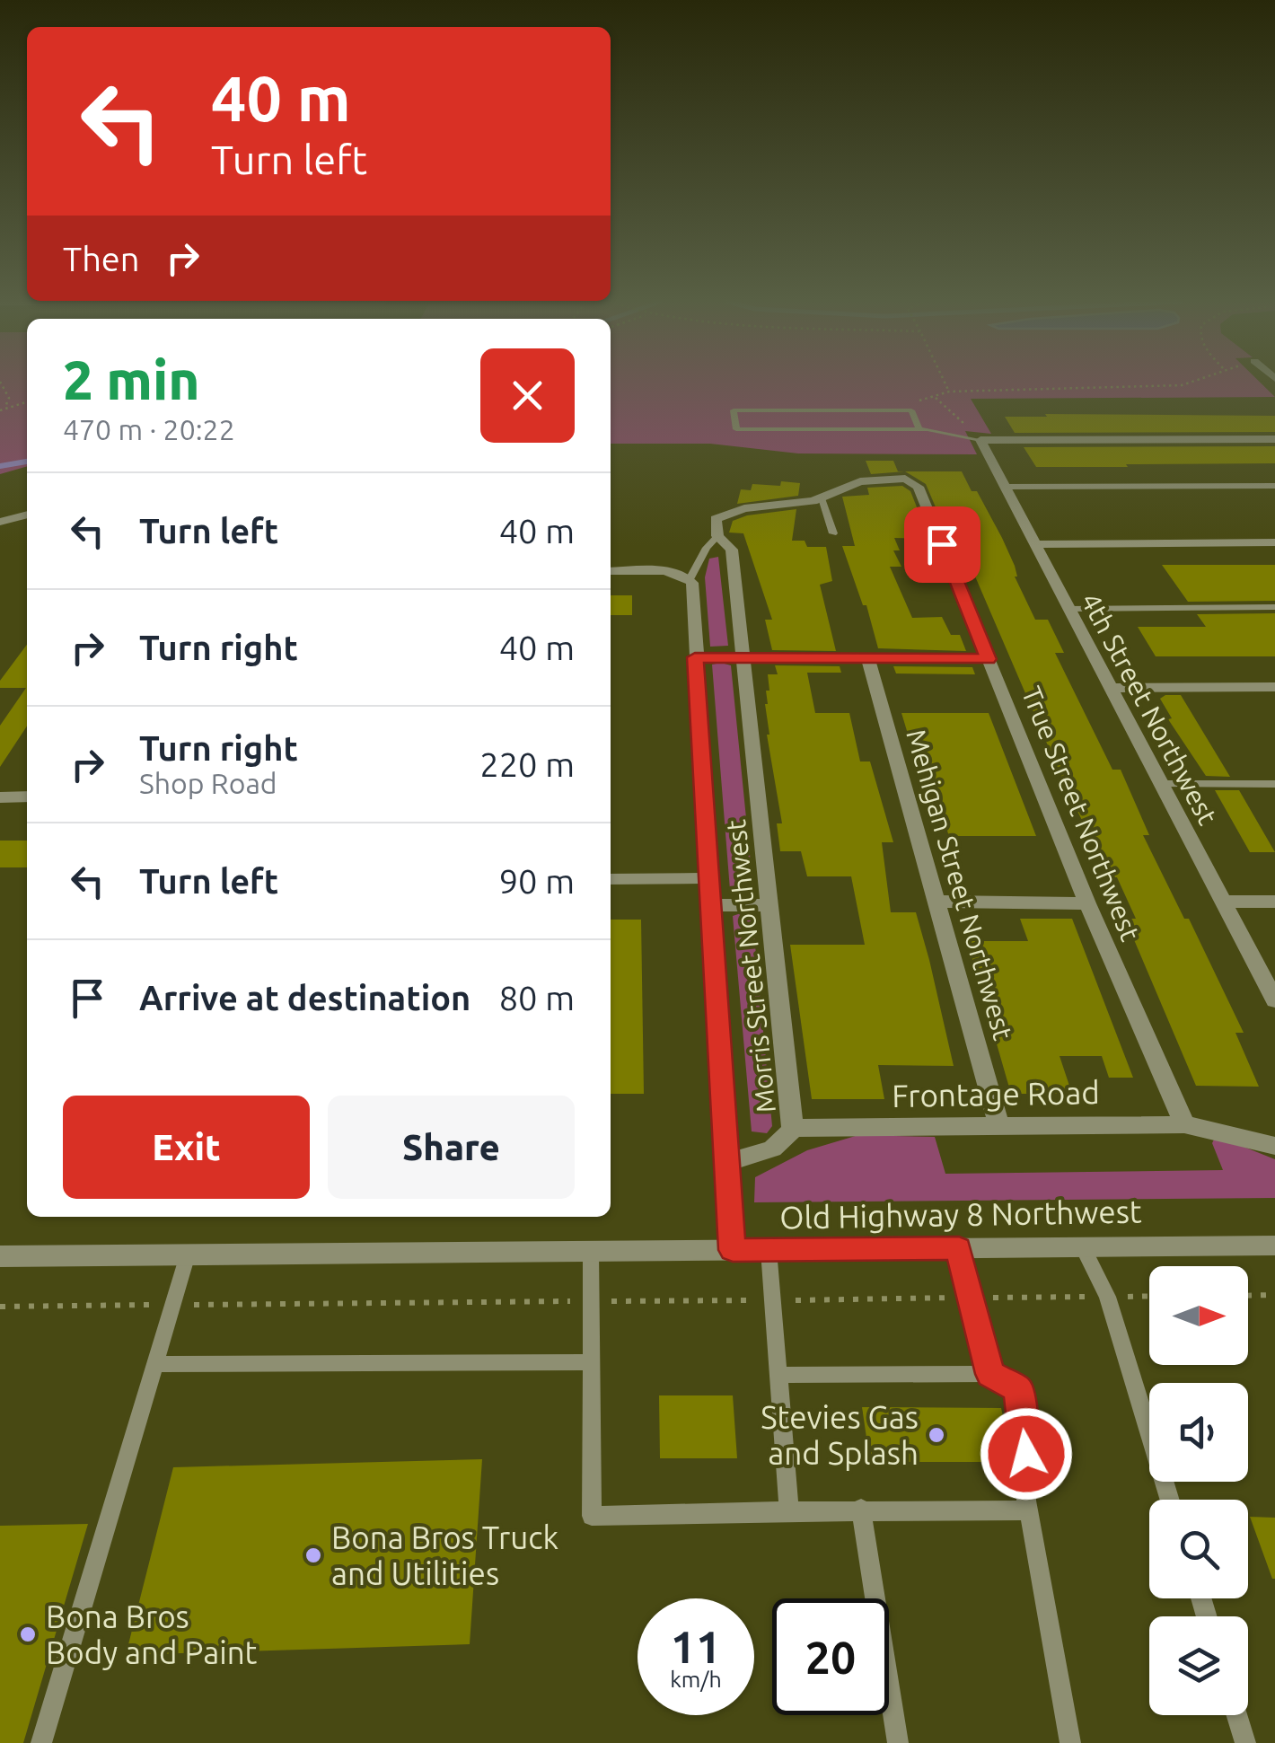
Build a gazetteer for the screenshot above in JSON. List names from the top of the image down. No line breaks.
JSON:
{"streets":{"street":["4th Street Northwest","True Street Northwest","Mehigan Street Northwest","Morris Street Northwest","Frontage Road","Old Highway 8 Northwest"]},"crossings":[["True Street Northwest","Frontage Road"],["Mehigan Street Northwest","Frontage Road"],["Morris Street Northwest","Frontage Road"]],"places":["Stevies Gas and Splash","Bona Bros Truck and Utilities","Bona Bros Body and Paint"],"north":"right","page":{"turn":["40 m","Turn left"],"then":"Then","heading":["2 min","470 m · 20:22"],"list":[{"name":"Turn left","value":"40 m"},{"name":"Turn right","value":"40 m"},{"name":"Turn right","note":"Shop Road","value":"220 m"},{"name":"Turn left","value":"90 m"},{"name":"Arrive at destination","value":"80 m"}],"buttons":["Exit","Share"],"speed":"11 km/h","limit":"20"}}
